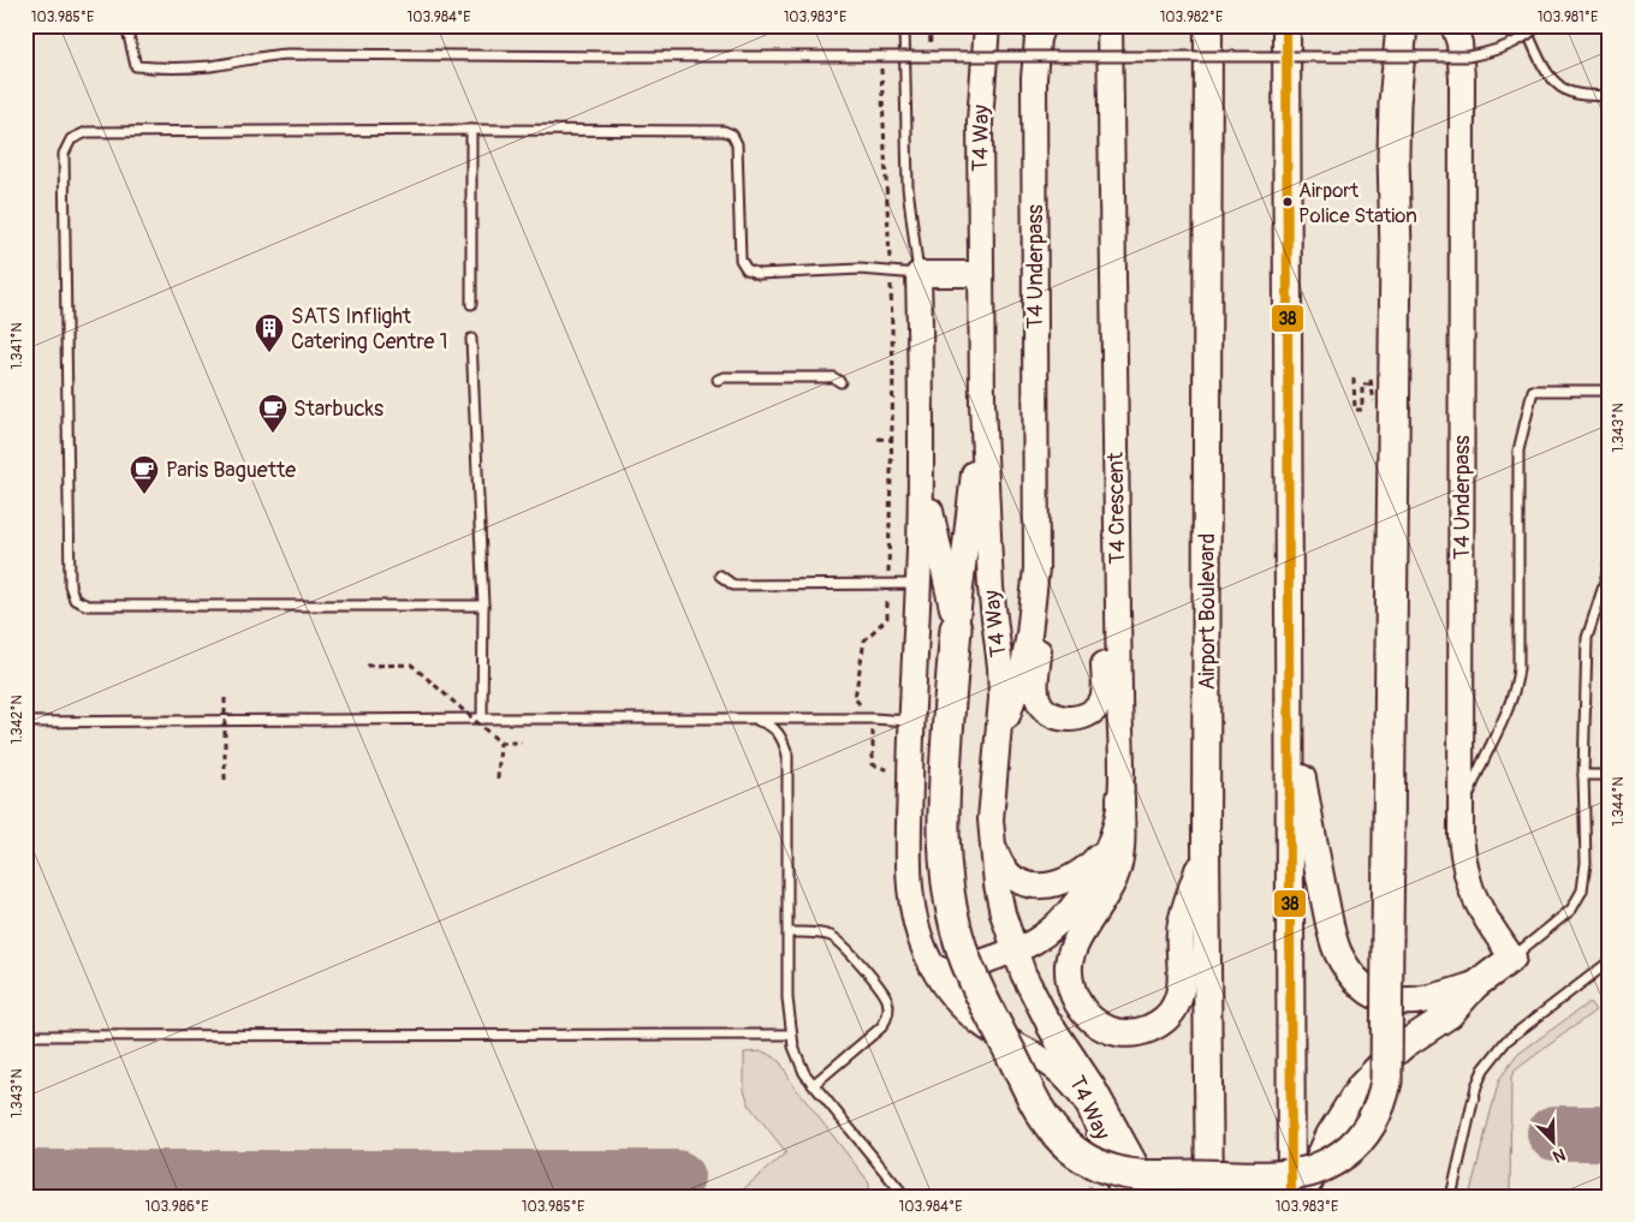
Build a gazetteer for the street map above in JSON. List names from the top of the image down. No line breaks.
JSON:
{"streets":{"highway":["Airport Boulevard"],"main road":["T4 Way","T4 Underpass","T4 Crescent"]},"crossings":[["T4 Way","T4 Underpass"],["T4 Way","T4 Crescent"]],"places":{"other":["Airport Police Station"],"building":["SATS Inflight Catering Centre 1"],"cafe":["Starbucks","Paris Baguette"]},"lines":["transit line 38"],"north":"bottom right","coordinates":["103.985°E","103.984°E","103.983°E","103.982°E","103.981°E","1.341°N","1.343°N","1.342°N","1.344°N","103.986°E"]}
